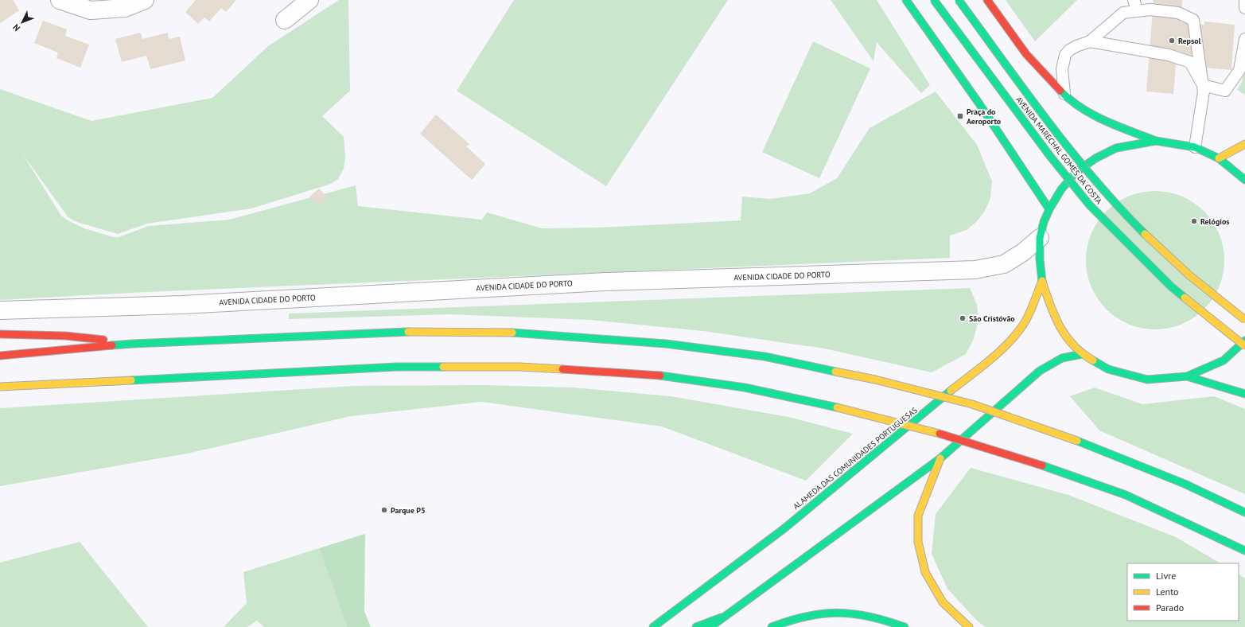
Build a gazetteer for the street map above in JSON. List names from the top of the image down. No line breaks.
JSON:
{"streets":{"main road":["AVENIDA MARECHAL GOMES DA COSTA","ALAMEDA DAS COMUNIDADES PORTUGUESAS"],"street":["AVENIDA CIDADE DO PORTO"]},"places":{"other":["Repsol","Relógios","São Cristóvão","Parque P5"],"transit":["Praça do Aeroporto"]},"legend":["Livre","Lento","Parado"],"north":"bottom left"}
